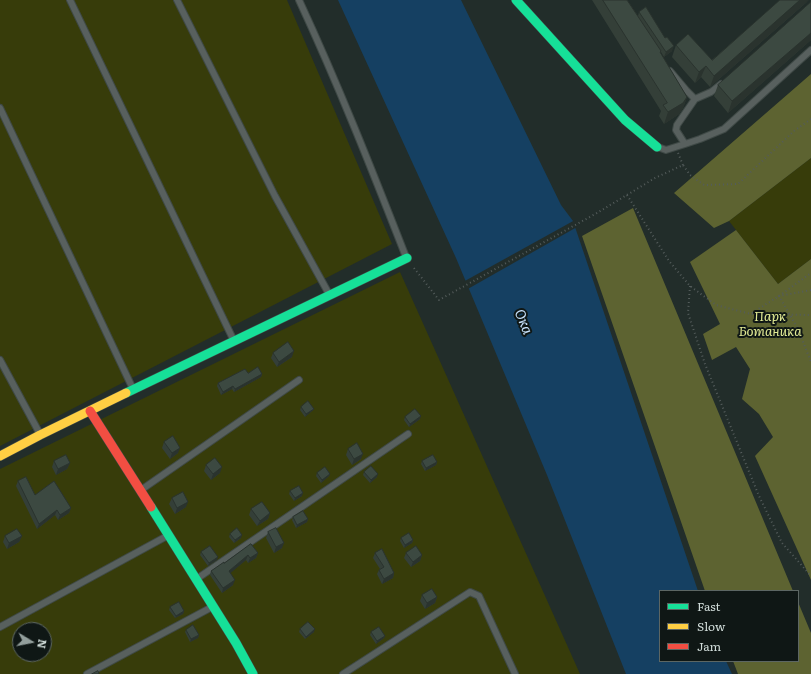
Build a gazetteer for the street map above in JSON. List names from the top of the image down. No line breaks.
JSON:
{"water":["Ока"],"parks":["Парк Ботаника"],"legend":["Fast","Slow","Jam"],"north":"right"}
